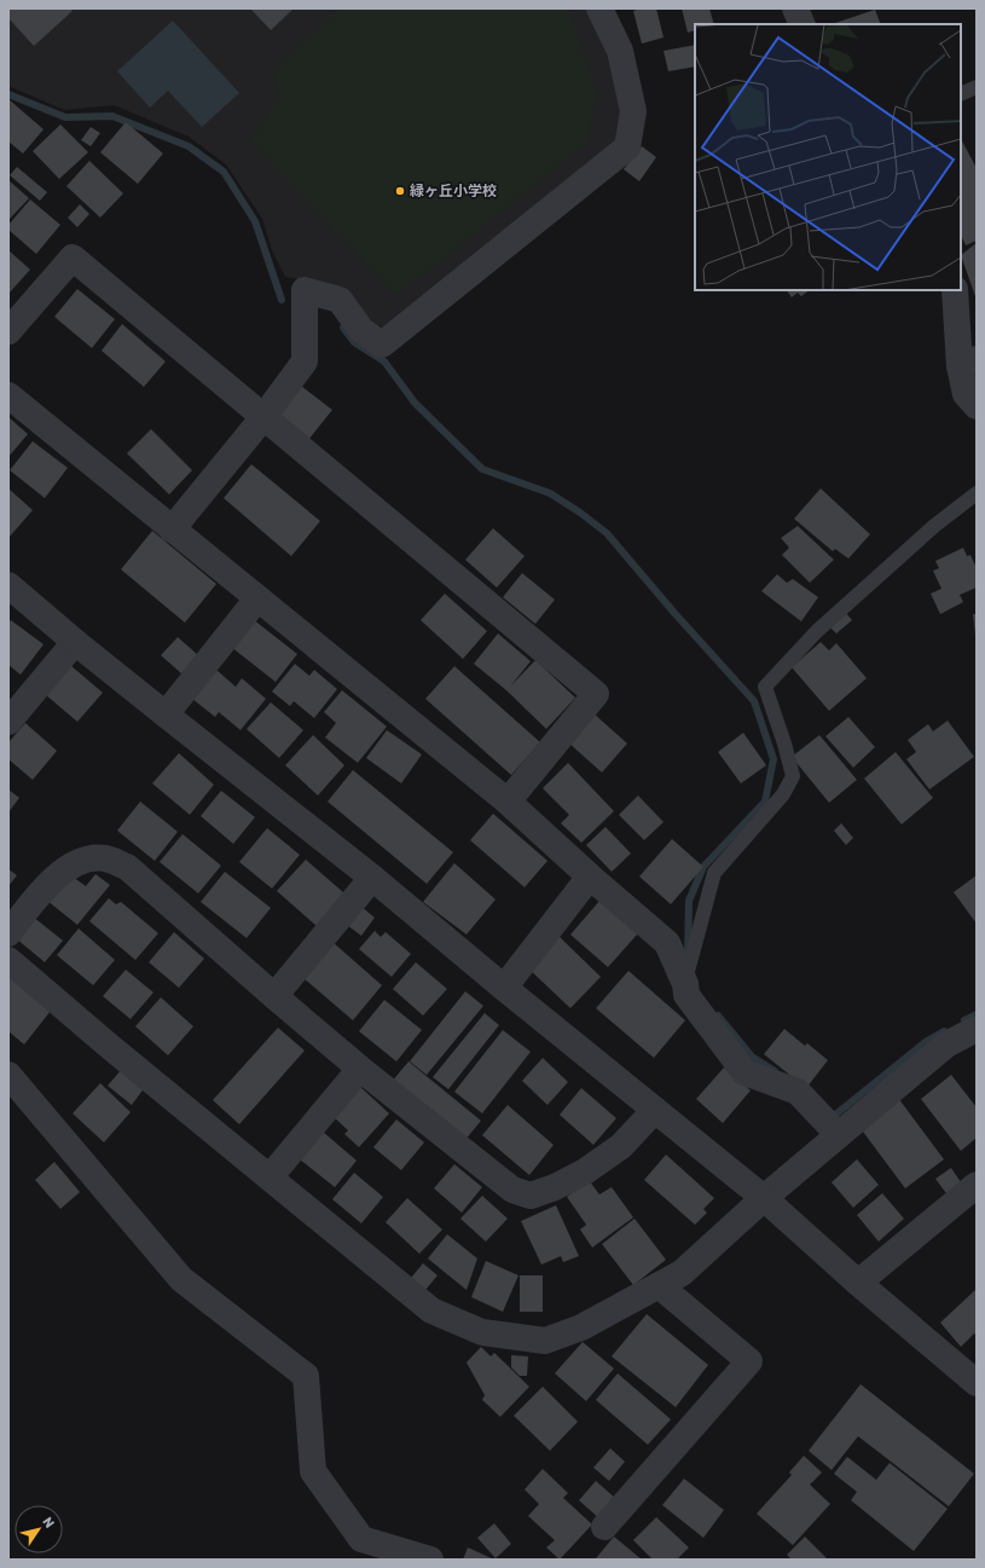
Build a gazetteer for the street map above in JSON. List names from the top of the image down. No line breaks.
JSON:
{"places":["緑ヶ丘小学校"],"north":"top right"}
